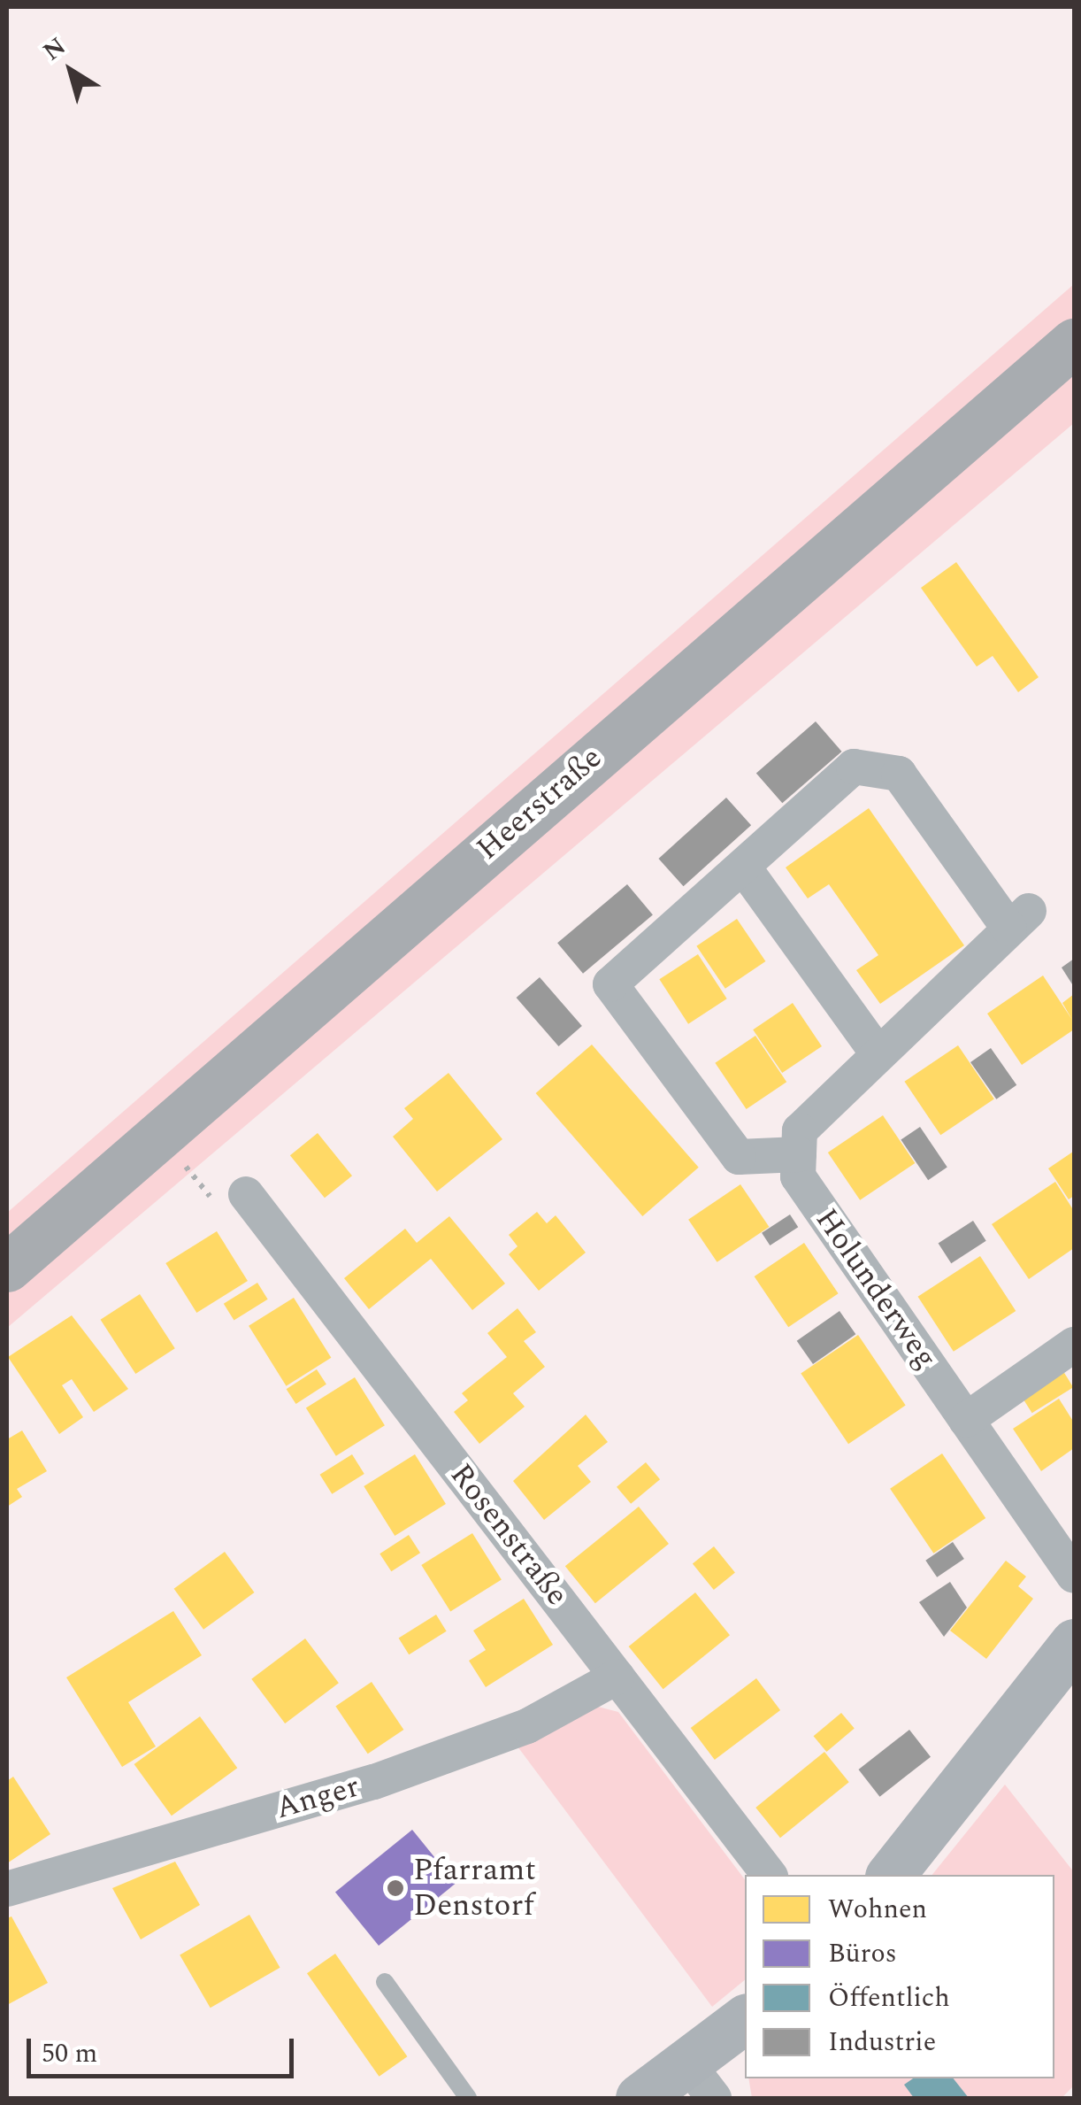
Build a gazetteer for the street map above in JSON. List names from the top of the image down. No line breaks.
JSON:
{"streets":{"main road":["Heerstraße"],"street":["Holunderweg","Rosenstraße","Anger"]},"crossings":[["Rosenstraße","Anger"]],"places":["Pfarramt Denstorf"],"legend":["Wohnen","Büros","Öffentlich","Industrie"],"scale_bar":"50 m","north":"top left"}
